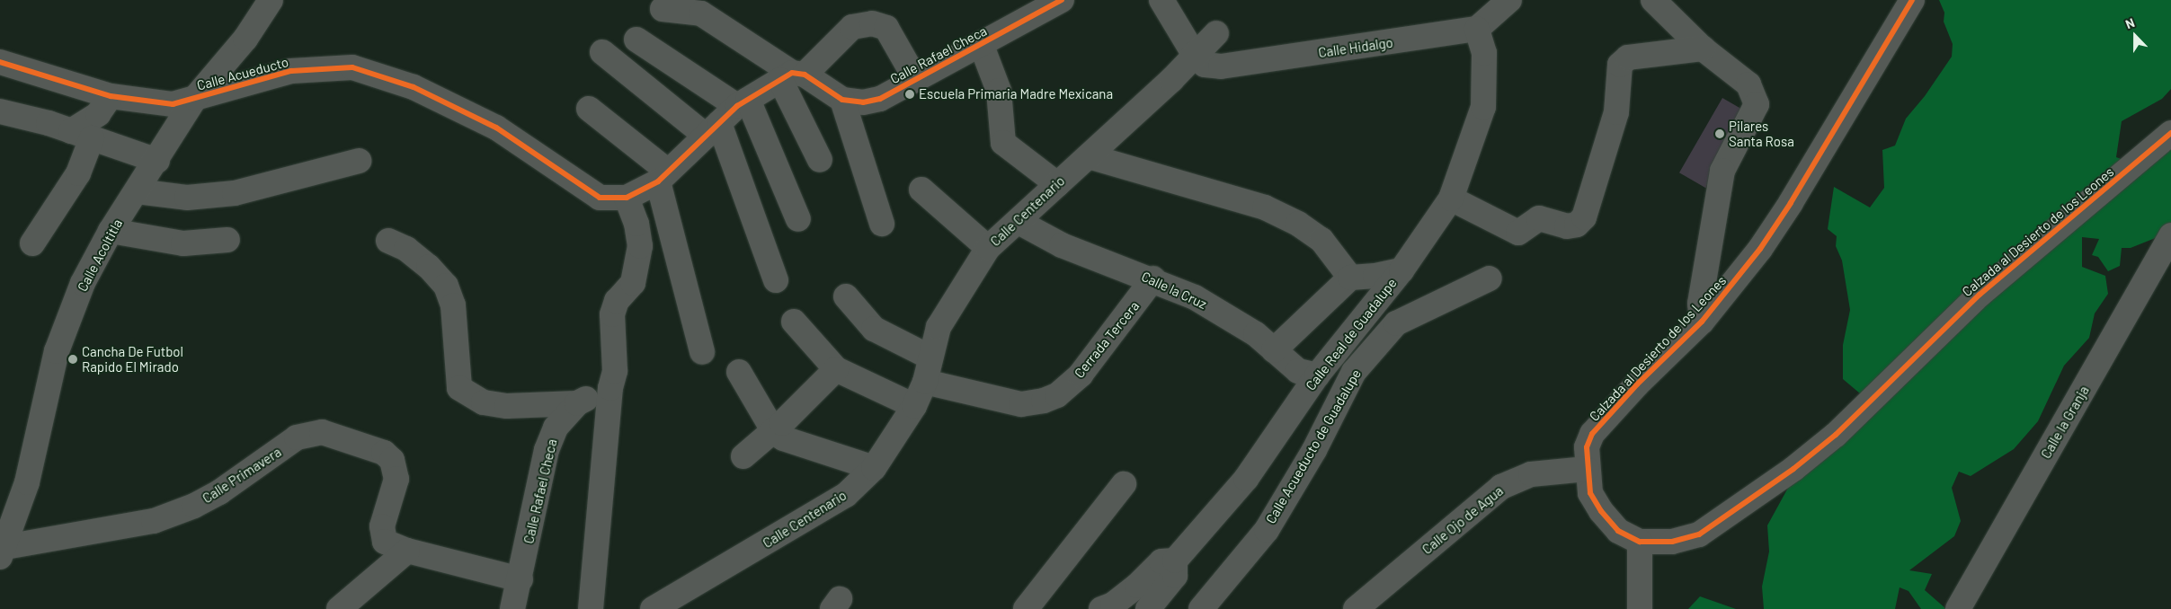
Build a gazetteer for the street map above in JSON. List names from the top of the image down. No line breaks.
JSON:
{"streets":{"street":["Calle Hidalgo","Calle Rafael Checa","Calle Acueducto","Calle Centenario","Calzada al Desierto de los Leones","Calle Acoltitla","Calle la Cruz","Calle Real de Guadalupe","Cerrada Tercera","Calle la Granja","Calle Acueducto de Guadalupe","Calle Primavera","Calle Ojo de Agua"]},"crossings":[["Calle Hidalgo","Calle Centenario"],["Calle Hidalgo","Calle Real de Guadalupe"],["Calle Acueducto","Calle Acoltitla"],["Calle Centenario","Calle la Cruz"],["Calle Centenario","Cerrada Tercera"],["Calzada al Desierto de los Leones","Calle Ojo de Agua"],["Calle Acoltitla","Calle Primavera"],["Calle la Cruz","Calle Real de Guadalupe"],["Calle la Cruz","Cerrada Tercera"]],"places":["Escuela Primaria Madre Mexicana","Pilares Santa Rosa","Cancha De Futbol Rapido El Mirado"],"north":"top"}
